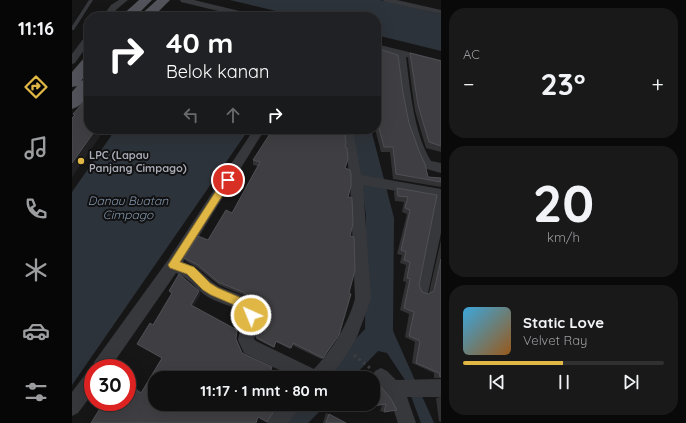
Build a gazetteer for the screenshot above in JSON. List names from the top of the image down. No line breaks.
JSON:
{"water":["Danau Buatan Cimpago"],"places":["LPC (Lapau Panjang Cimpago)"],"page":{"tabs":"11:16","tile":["AC",["20","km/h"]],"turn":["40 m","Belok kanan"],"heat":["−","23°","+"],"song":["Static Love","Velvet Ray"],"limit":"30","trip":"11:17 · 1 mnt · 80 m"}}
